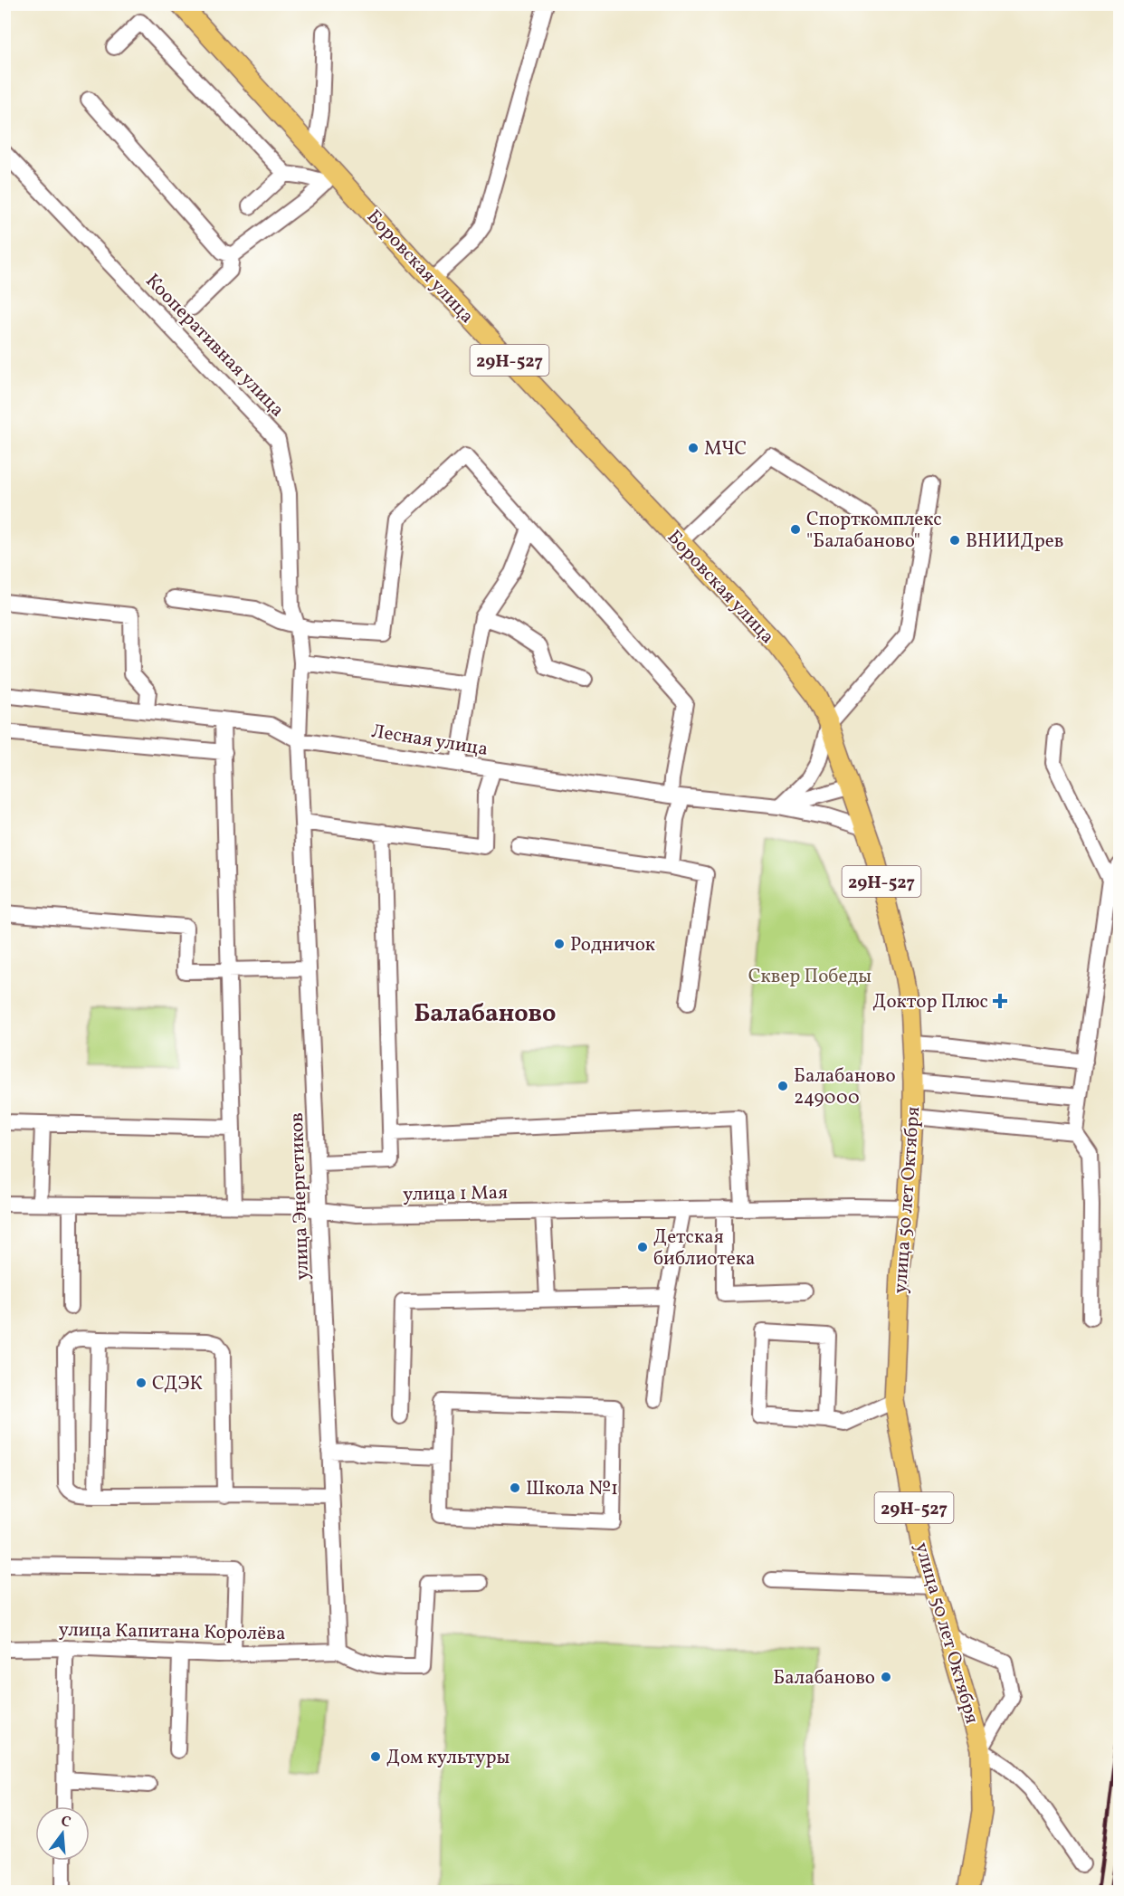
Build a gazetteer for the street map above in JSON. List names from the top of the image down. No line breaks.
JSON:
{"streets":{"main road":["Боровская улица","29Н-527","улица 50 лет Октября"],"street":["Кооперативная улица","Лесная улица","улица 1 Мая","улица Энергетиков","улица Капитана Королёва"]},"crossings":[["Боровская улица","29Н-527"],["Кооперативная улица","Лесная улица"],["Кооперативная улица","улица Энергетиков"],["29Н-527","Лесная улица"],["29Н-527","улица 50 лет Октября"],["Лесная улица","улица Энергетиков"],["улица 1 Мая","улица Энергетиков"],["улица 1 Мая","улица 50 лет Октября"],["улица Энергетиков","улица Капитана Королёва"]],"districts":["Балабаново"],"parks":["Сквер Победы"],"places":{"other":["МЧС","Спорткомплекс \"Балабаново\"","ВНИИДрев","Родничок","Балабаново 249000","Детская библиотека","СДЭК","Школа №1","Балабаново","Дом культуры"],"health":["Доктор Плюс"]},"north":"top"}
